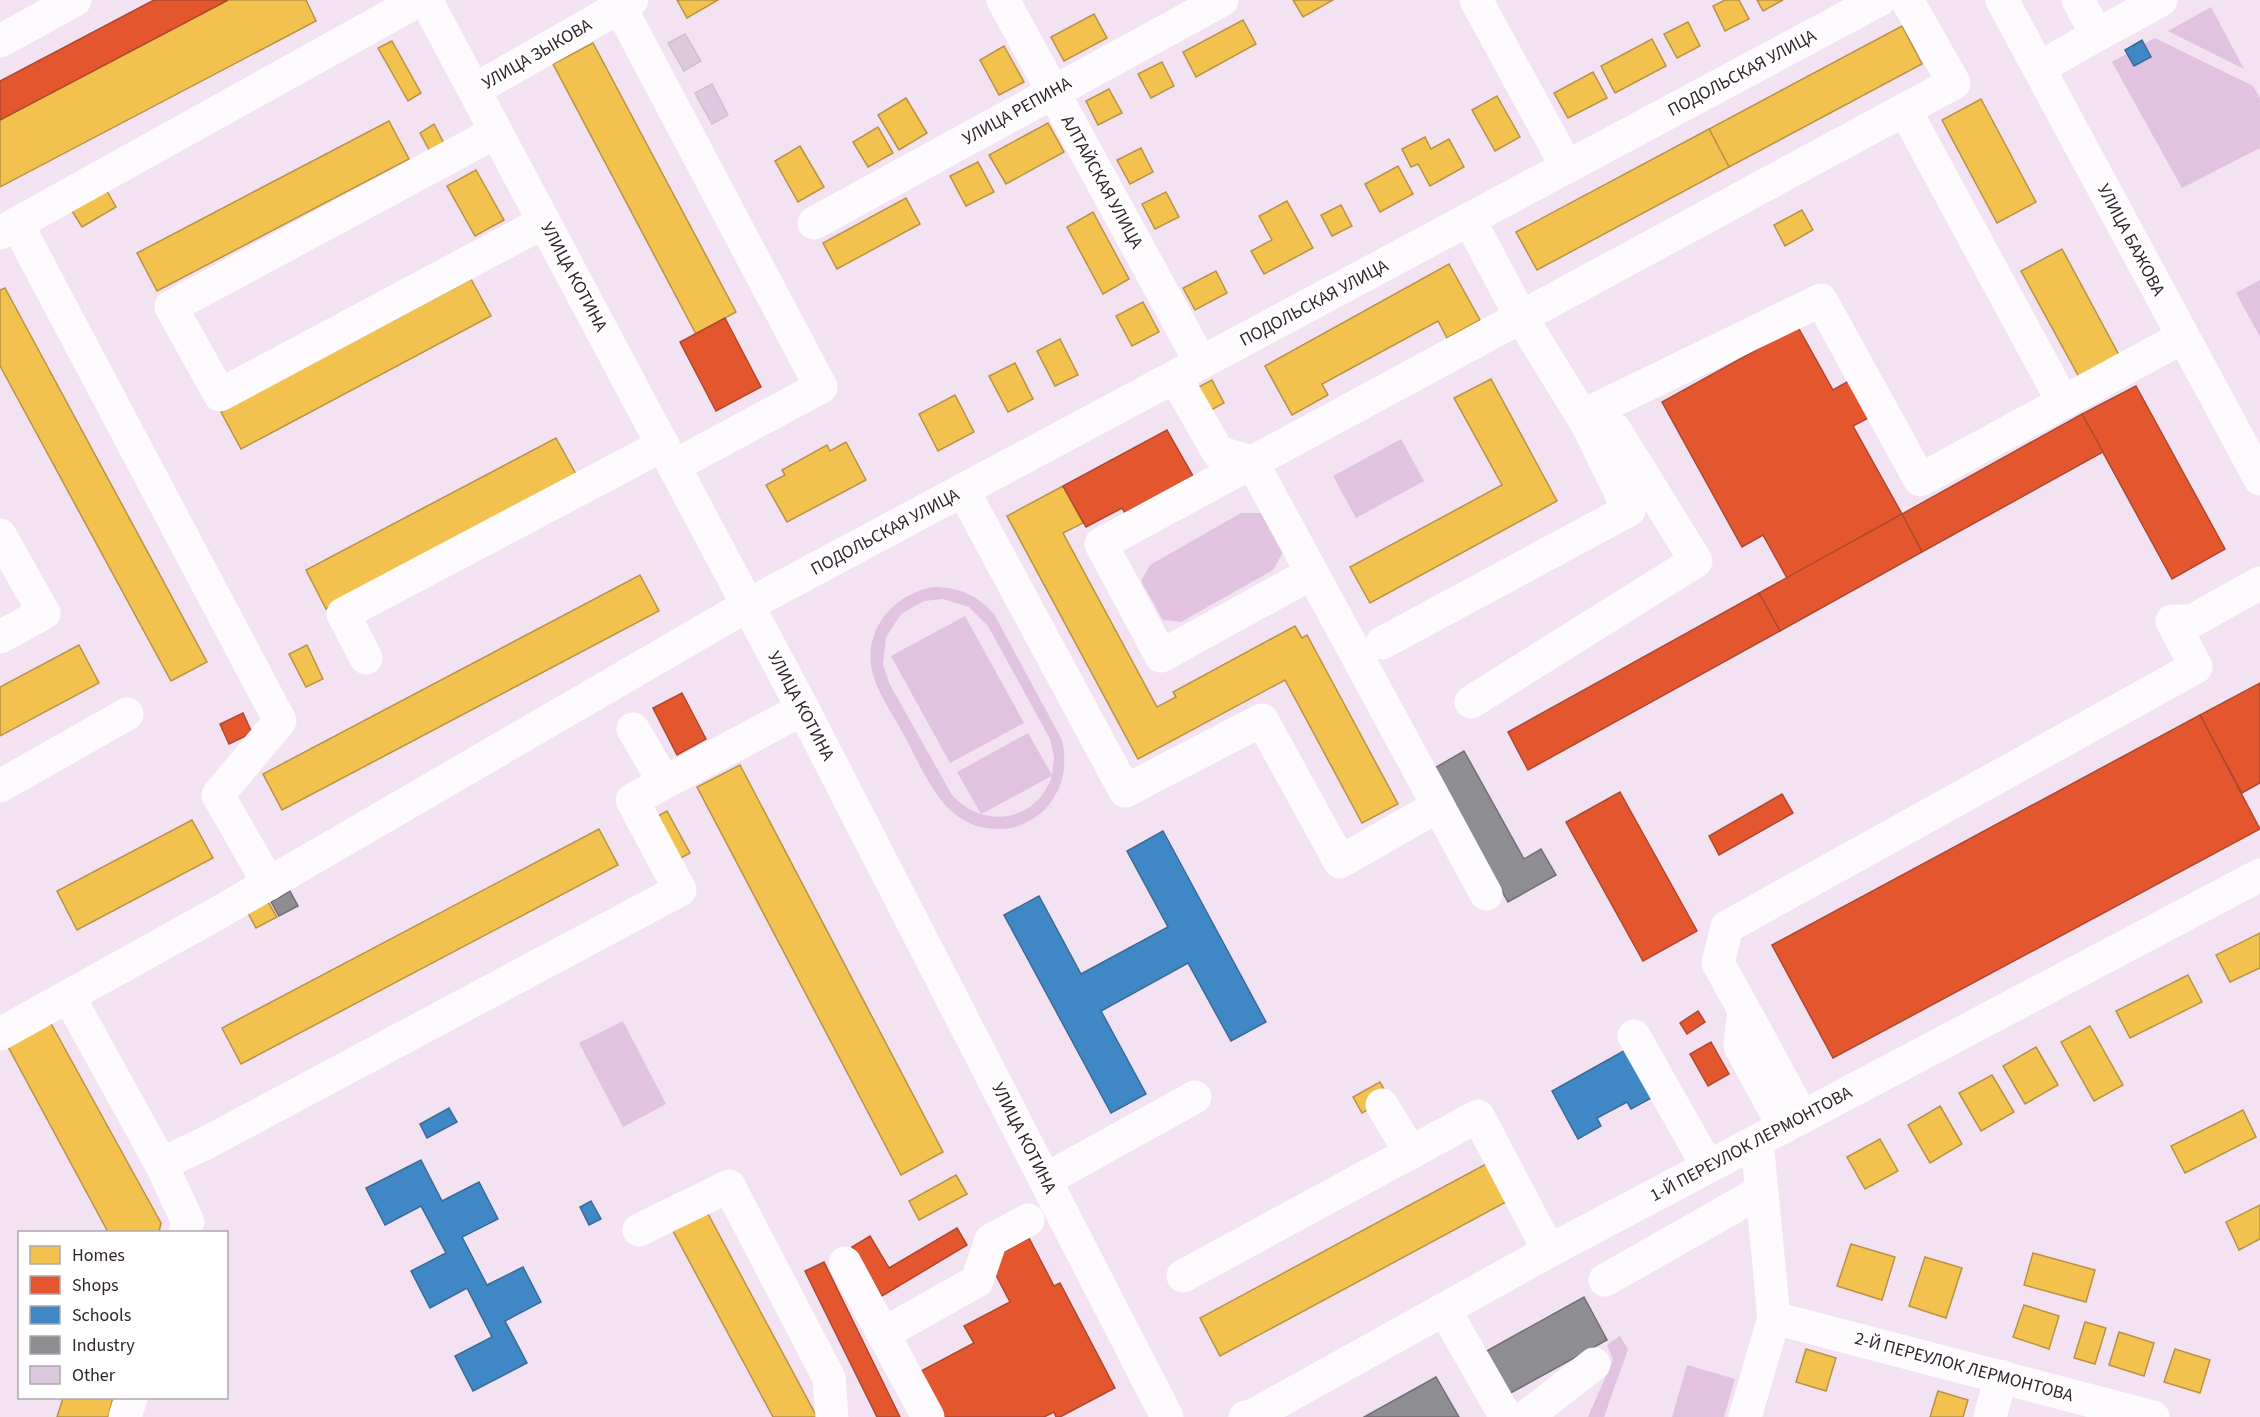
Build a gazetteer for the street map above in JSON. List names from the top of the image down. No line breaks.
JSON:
{"streets":{"street":["УЛИЦА ЗЫКОВА","ПОДОЛЬСКАЯ УЛИЦА","УЛИЦА РЕПИНА","АЛТАЙСКАЯ УЛИЦА","УЛИЦА БАЖОВА","УЛИЦА КОТИНА","1-Й ПЕРЕУЛОК ЛЕРМОНТОВА","2-Й ПЕРЕУЛОК ЛЕРМОНТОВА"]},"crossings":[["УЛИЦА ЗЫКОВА","УЛИЦА КОТИНА"],["ПОДОЛЬСКАЯ УЛИЦА","АЛТАЙСКАЯ УЛИЦА"],["ПОДОЛЬСКАЯ УЛИЦА","УЛИЦА КОТИНА"],["УЛИЦА РЕПИНА","АЛТАЙСКАЯ УЛИЦА"]],"legend":["Homes","Shops","Schools","Industry","Other"]}
